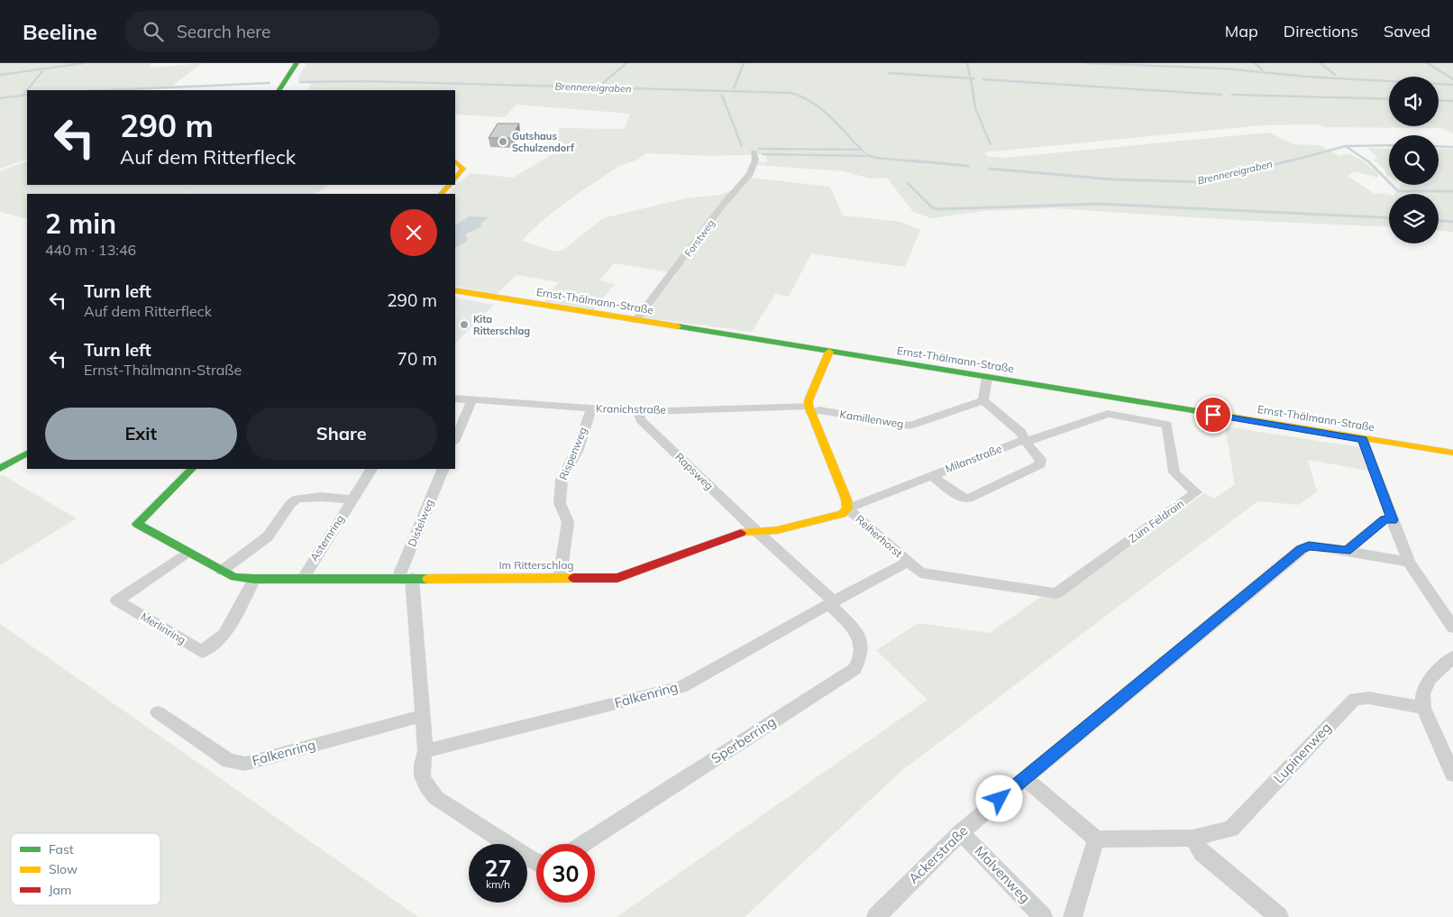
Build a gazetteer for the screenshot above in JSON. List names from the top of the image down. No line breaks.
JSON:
{"streets":{"street":["Forstweg","Ernst-Thälmann-Straße","Kranichstraße","Kamillenweg","Rispenweg","Milanstraße","Rapsweg","Zum Feldrain","Distelweg","Reiherhorst","Asternring","Im Ritterschlag","Merlinring","Falkenring","Sperberring","Lupinenweg","Ackerstraße","Malvenweg"]},"crossings":[["Forstweg","Ernst-Thälmann-Straße"],["Kranichstraße","Kamillenweg"],["Kranichstraße","Rispenweg"],["Kranichstraße","Rapsweg"],["Rispenweg","Im Ritterschlag"],["Milanstraße","Zum Feldrain"],["Milanstraße","Reiherhorst"],["Milanstraße","Im Ritterschlag"],["Rapsweg","Im Ritterschlag"],["Zum Feldrain","Reiherhorst"],["Distelweg","Im Ritterschlag"],["Reiherhorst","Im Ritterschlag"],["Reiherhorst","Falkenring"],["Reiherhorst","Sperberring"],["Asternring","Im Ritterschlag"],["Im Ritterschlag","Merlinring"],["Falkenring","Sperberring"],["Ackerstraße","Malvenweg"]],"water":["Brennereigraben"],"places":["Gutshaus Schulzendorf","Kita Ritterschlag"],"legend":["Fast","Slow","Jam"],"page":{"header":"Beeline","search":"Search here","nav":["Map","Directions","Saved"],"turn":["290 m","Auf dem Ritterfleck"],"heading":["2 min","440 m · 13:46"],"list":[{"name":"Turn left","note":"Auf dem Ritterfleck","value":"290 m"},{"name":"Turn left","note":"Ernst-Thälmann-Straße","value":"70 m"}],"buttons":["Exit","Share"],"speed":"27 km/h","limit":"30"}}
